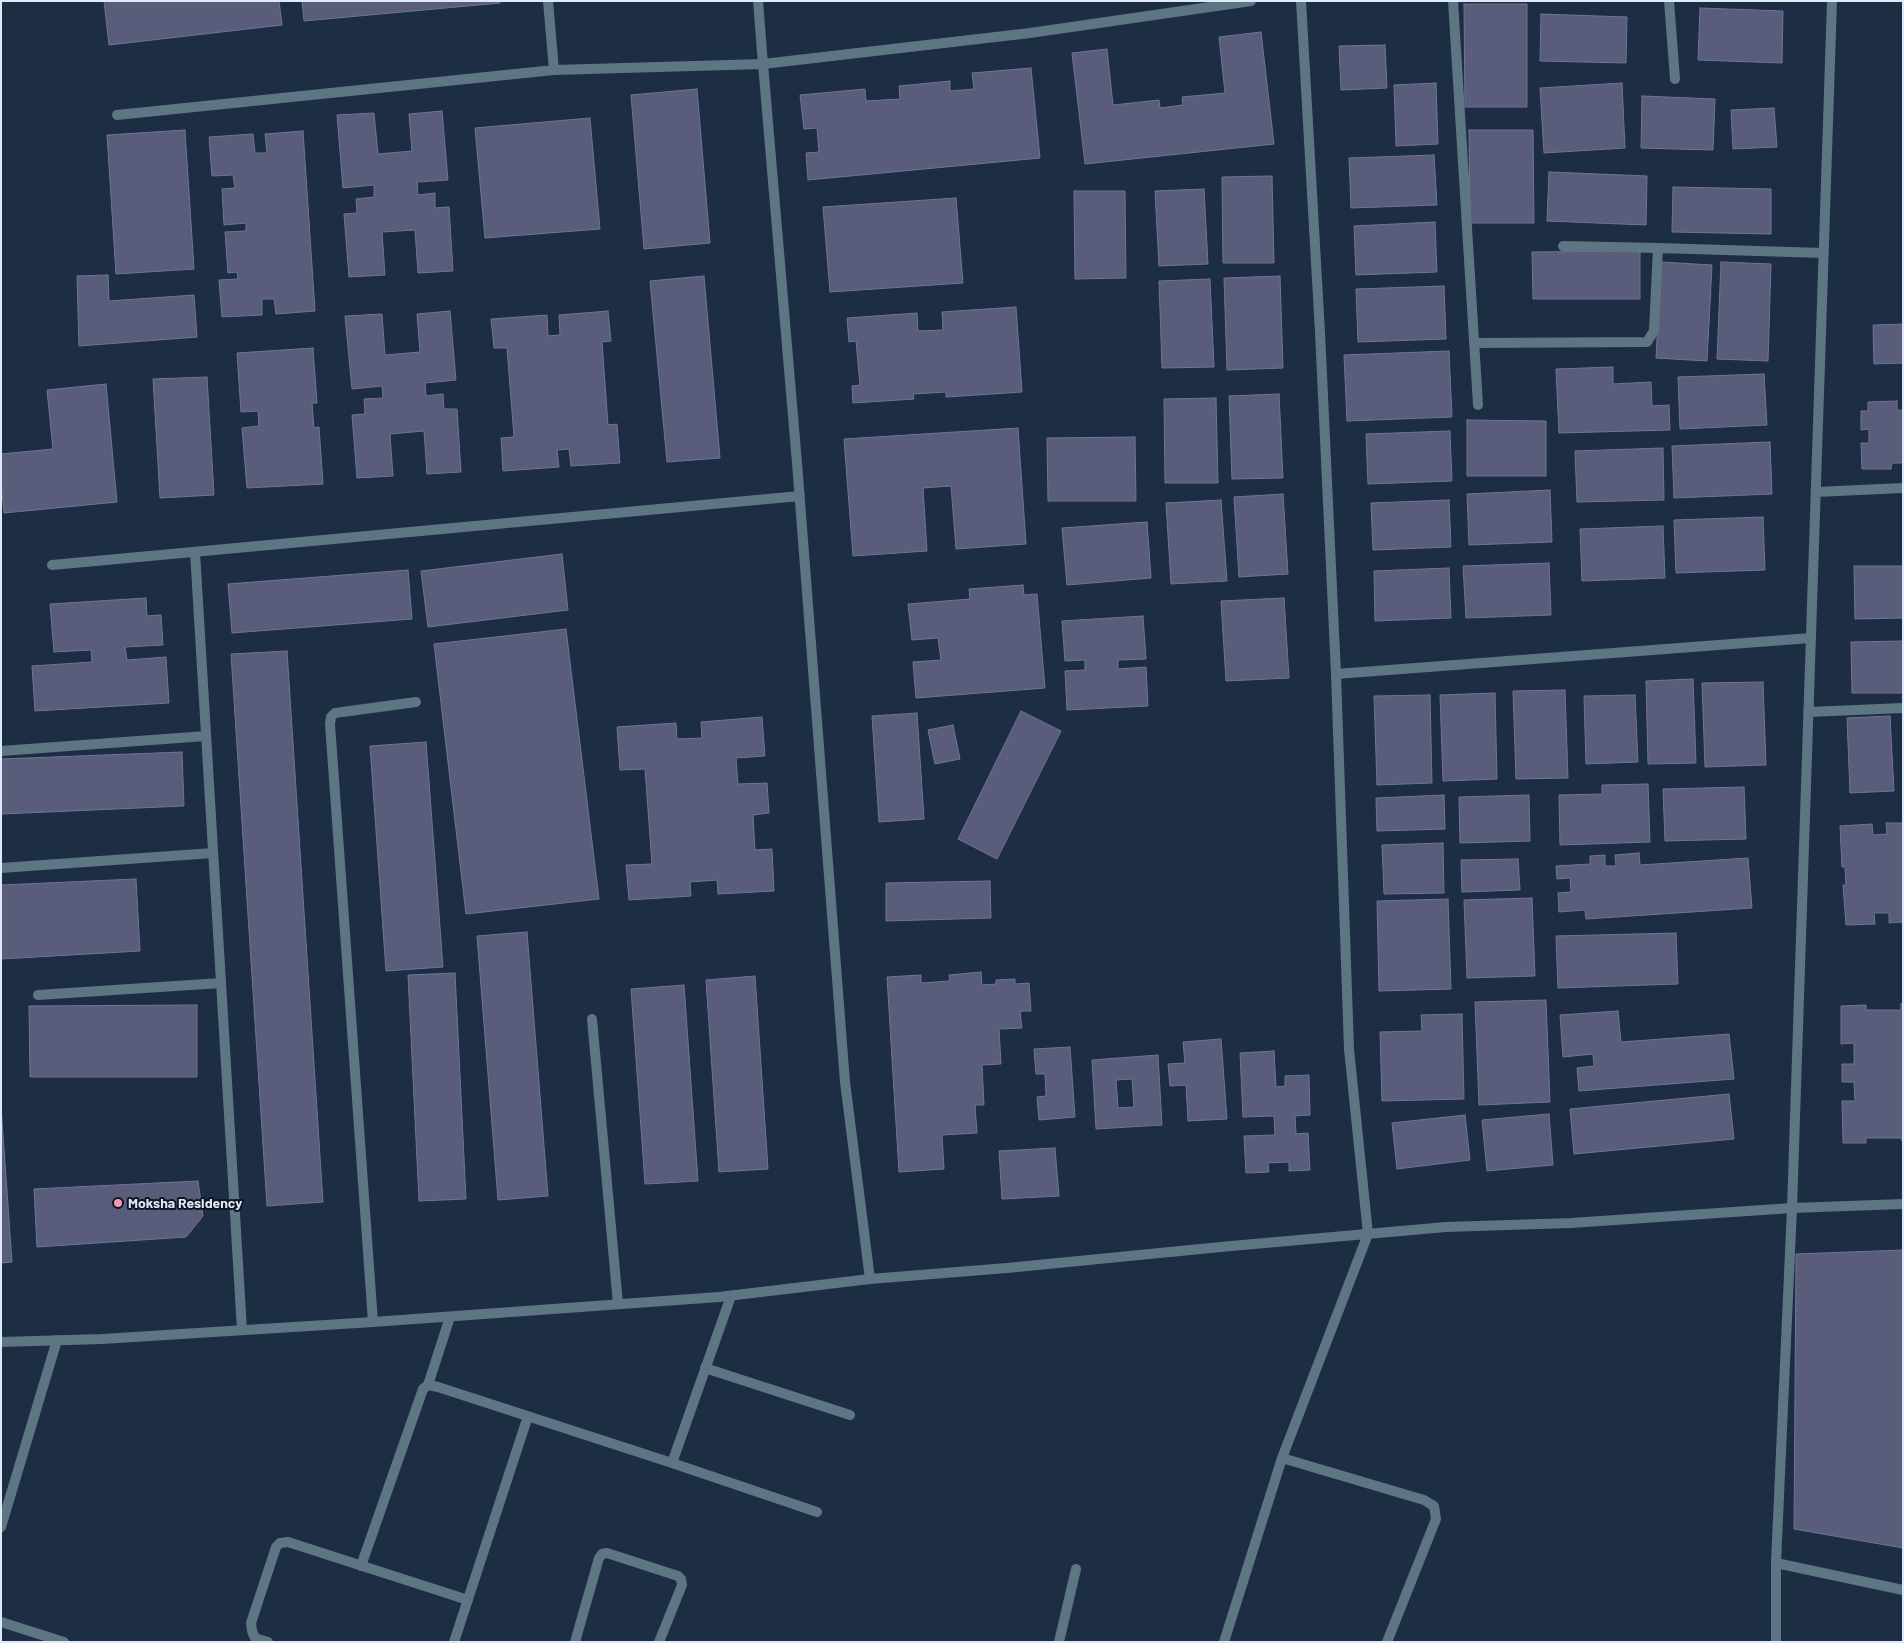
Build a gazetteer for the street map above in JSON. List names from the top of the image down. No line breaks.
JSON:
{"places":["Moksha Residency"]}
